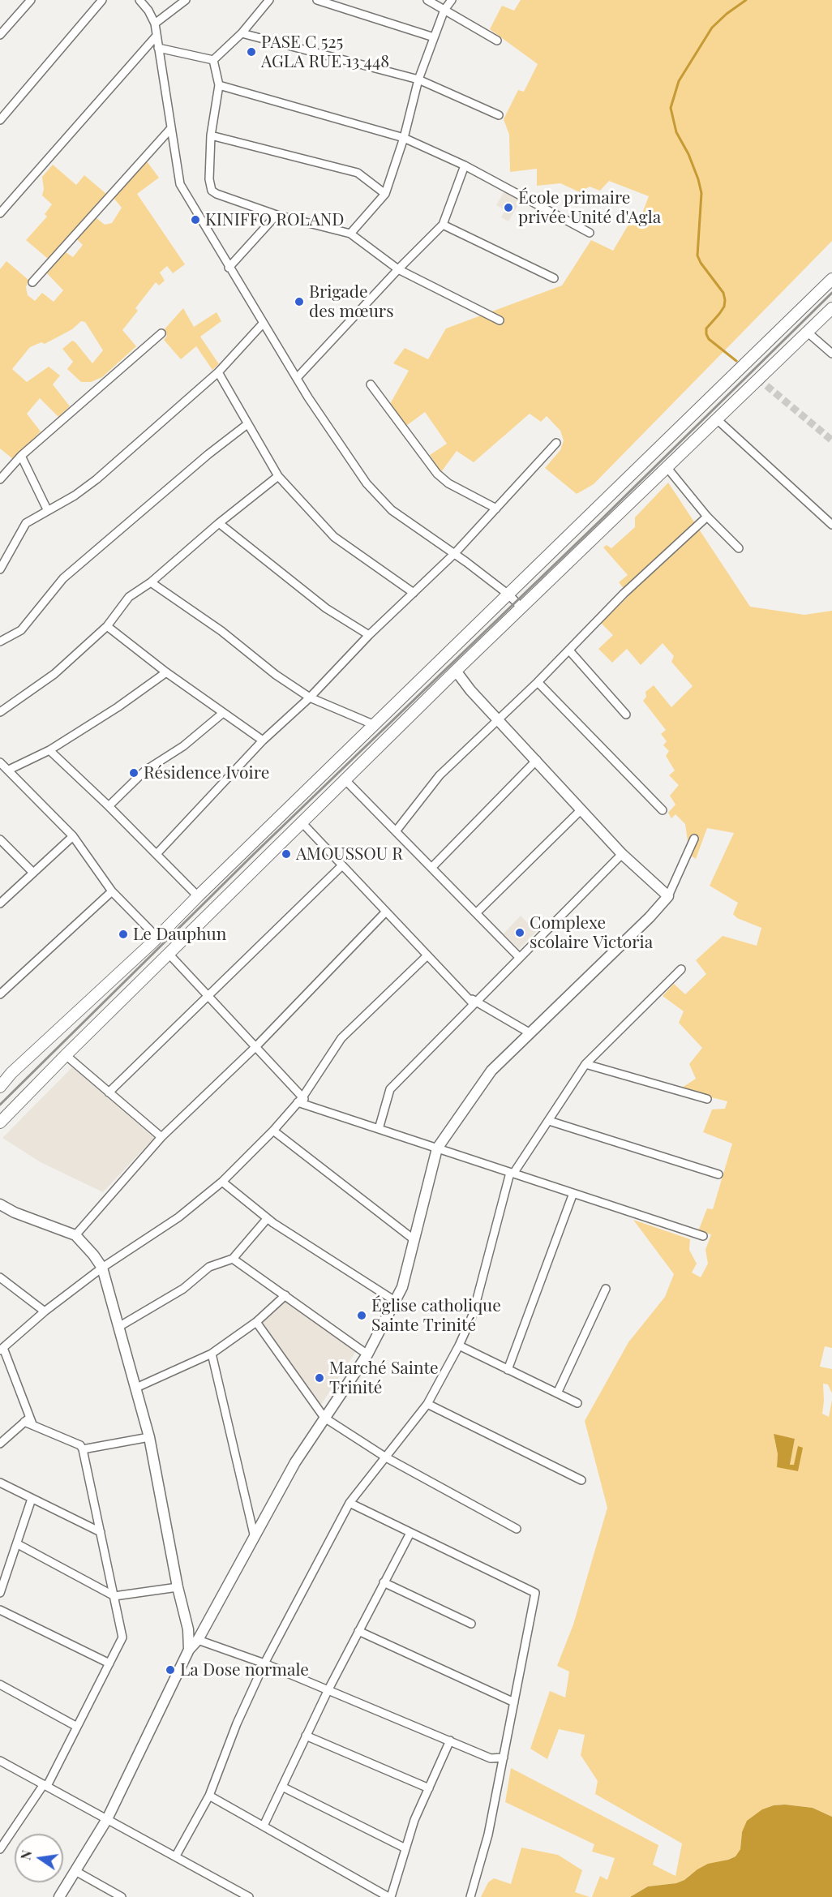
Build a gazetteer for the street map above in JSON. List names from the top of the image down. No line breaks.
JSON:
{"places":["PASE C 525 AGLA RUE 13 448","École primaire privée Unité d'Agla","KINIFFO ROLAND","Brigade des mœurs","Résidence Ivoire","AMOUSSOU R","Complexe scolaire Victoria","Le Dauphun","Église catholique Sainte Trinité","Marché Sainte Trinité","La Dose normale"],"north":"left"}
